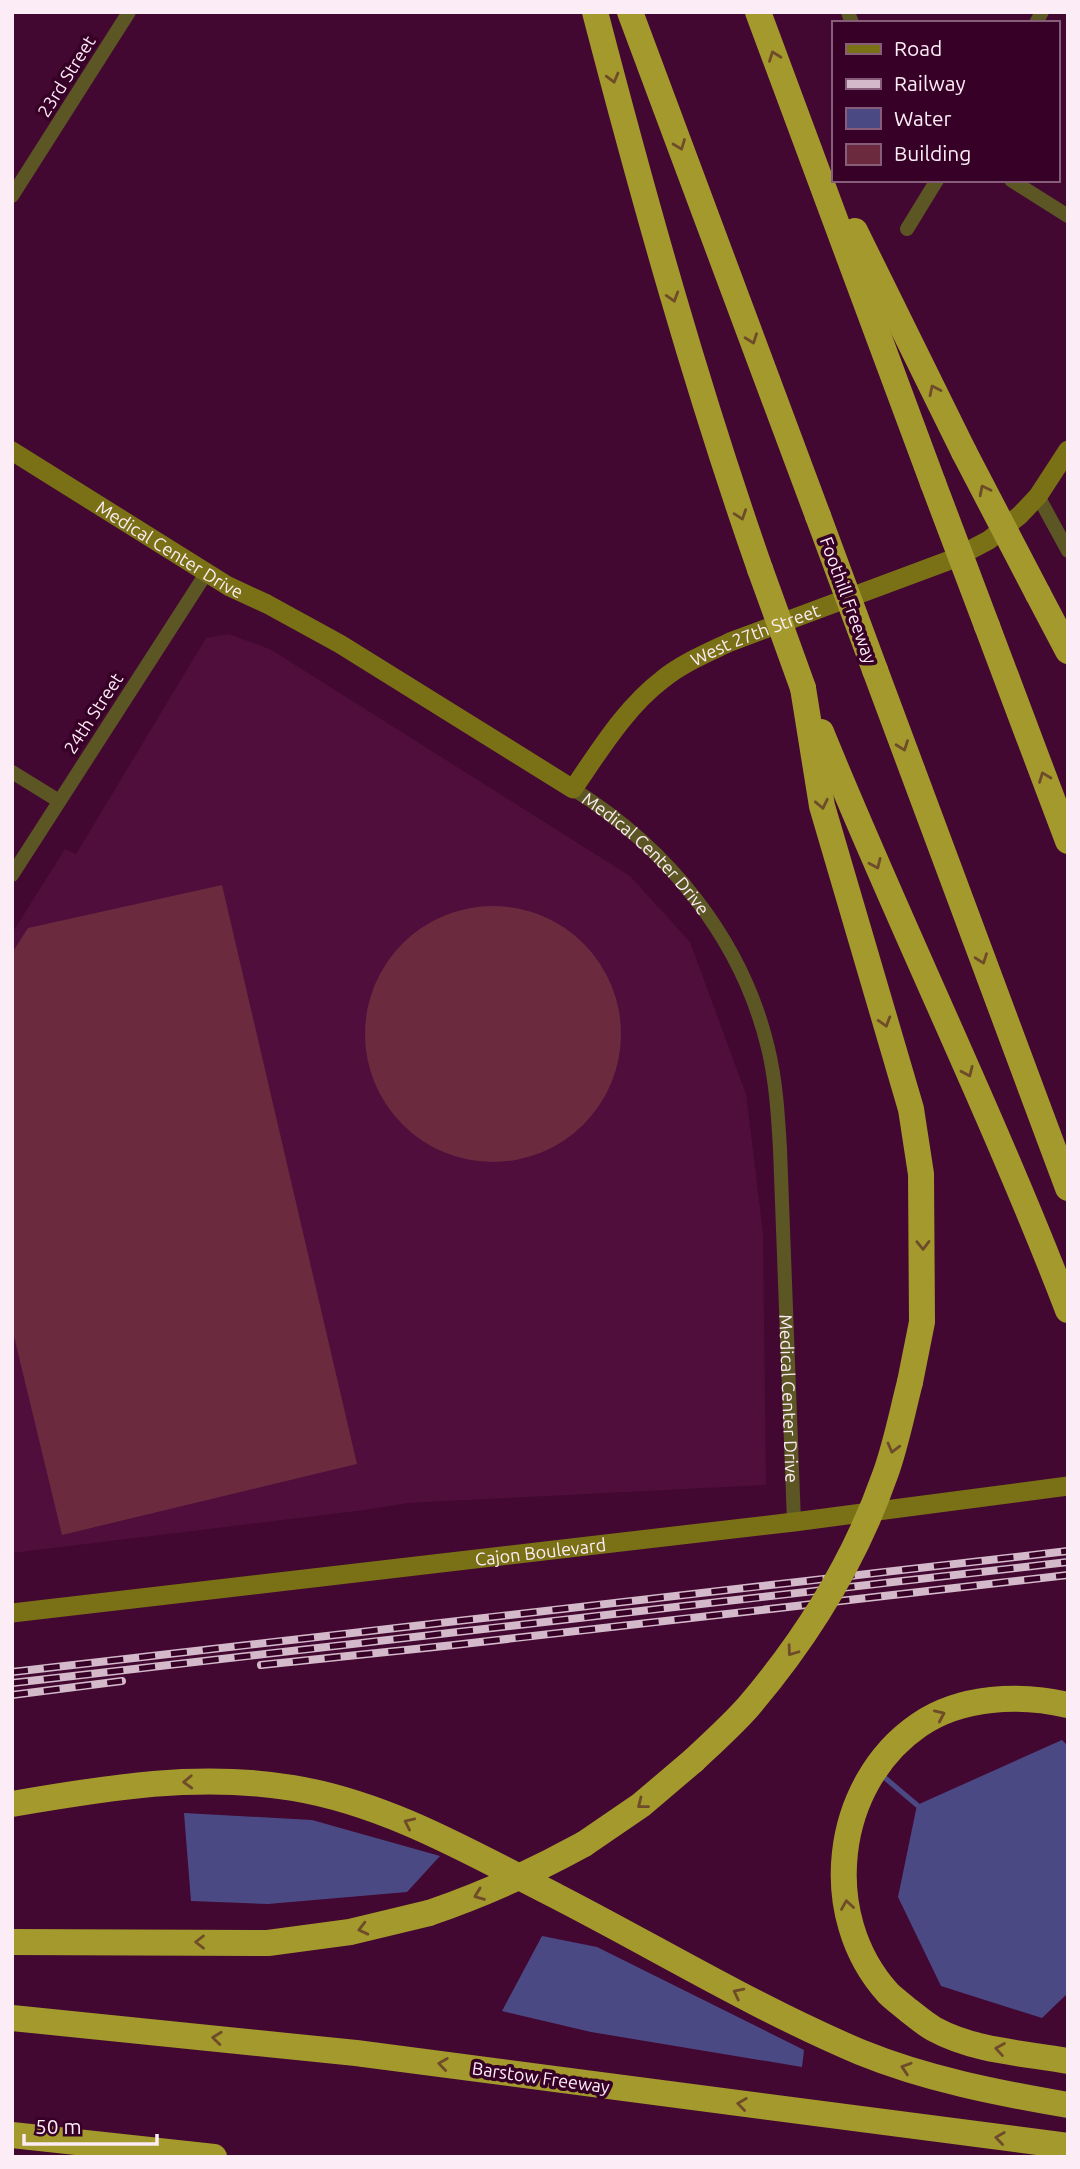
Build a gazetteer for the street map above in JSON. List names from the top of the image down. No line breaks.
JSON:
{"streets":{"highway":["Foothill Freeway","Barstow Freeway"],"street":["23rd Street","Medical Center Drive","West 27th Street","24th Street","Cajon Boulevard"]},"crossings":[["Medical Center Drive","West 27th Street"],["Medical Center Drive","24th Street"],["Medical Center Drive","Cajon Boulevard"]],"legend":["Road","Railway","Water","Building"],"scale_bar":"50 m"}
